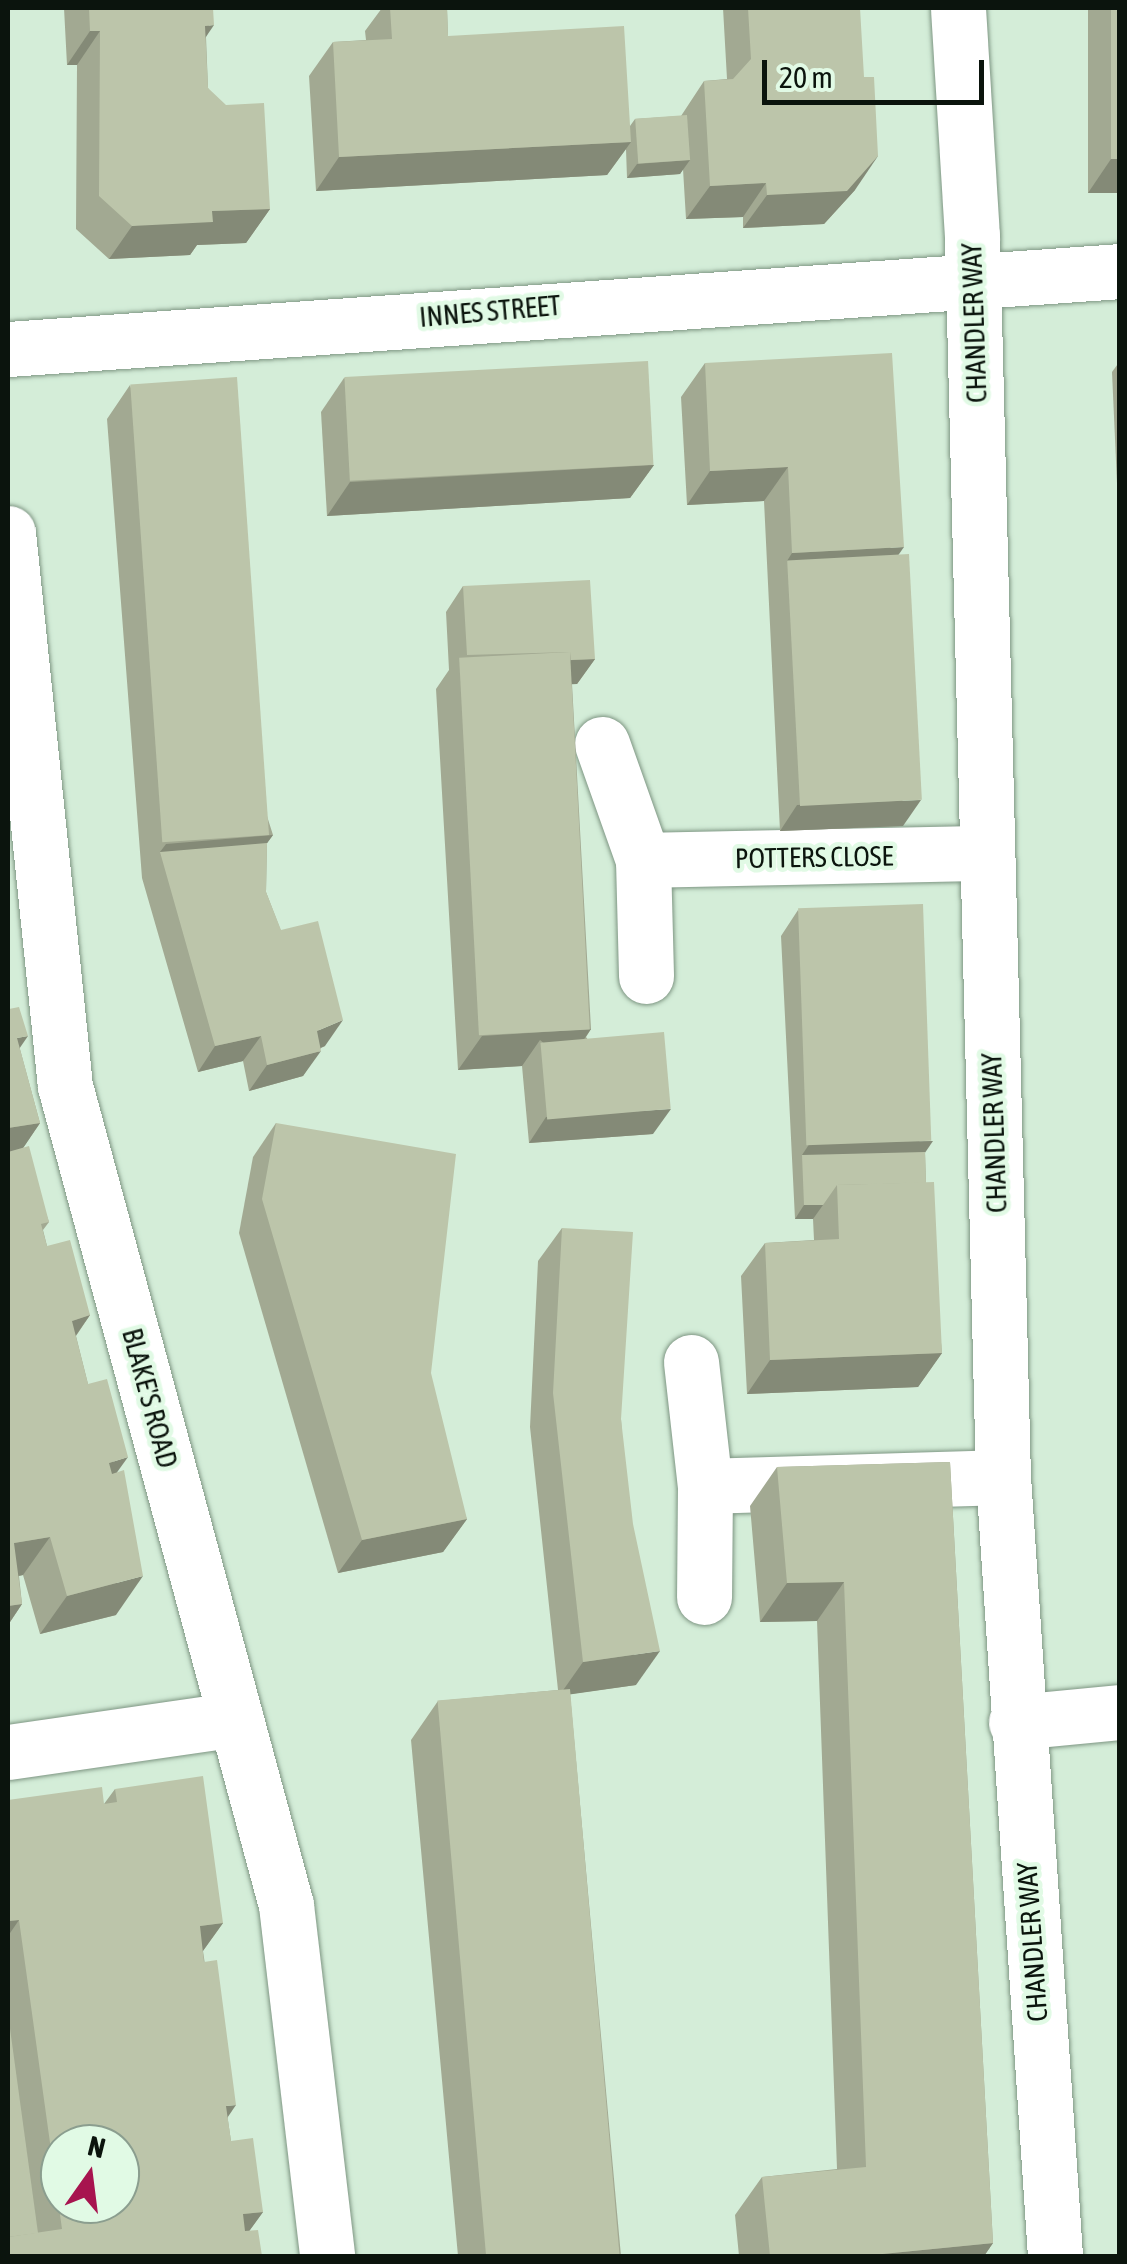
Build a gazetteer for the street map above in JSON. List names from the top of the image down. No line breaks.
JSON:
{"streets":{"street":["INNES STREET","CHANDLER WAY","POTTERS CLOSE","BLAKE'S ROAD"]},"crossings":[["INNES STREET","CHANDLER WAY"],["CHANDLER WAY","POTTERS CLOSE"]],"scale_bar":"20 m","north":"top"}
